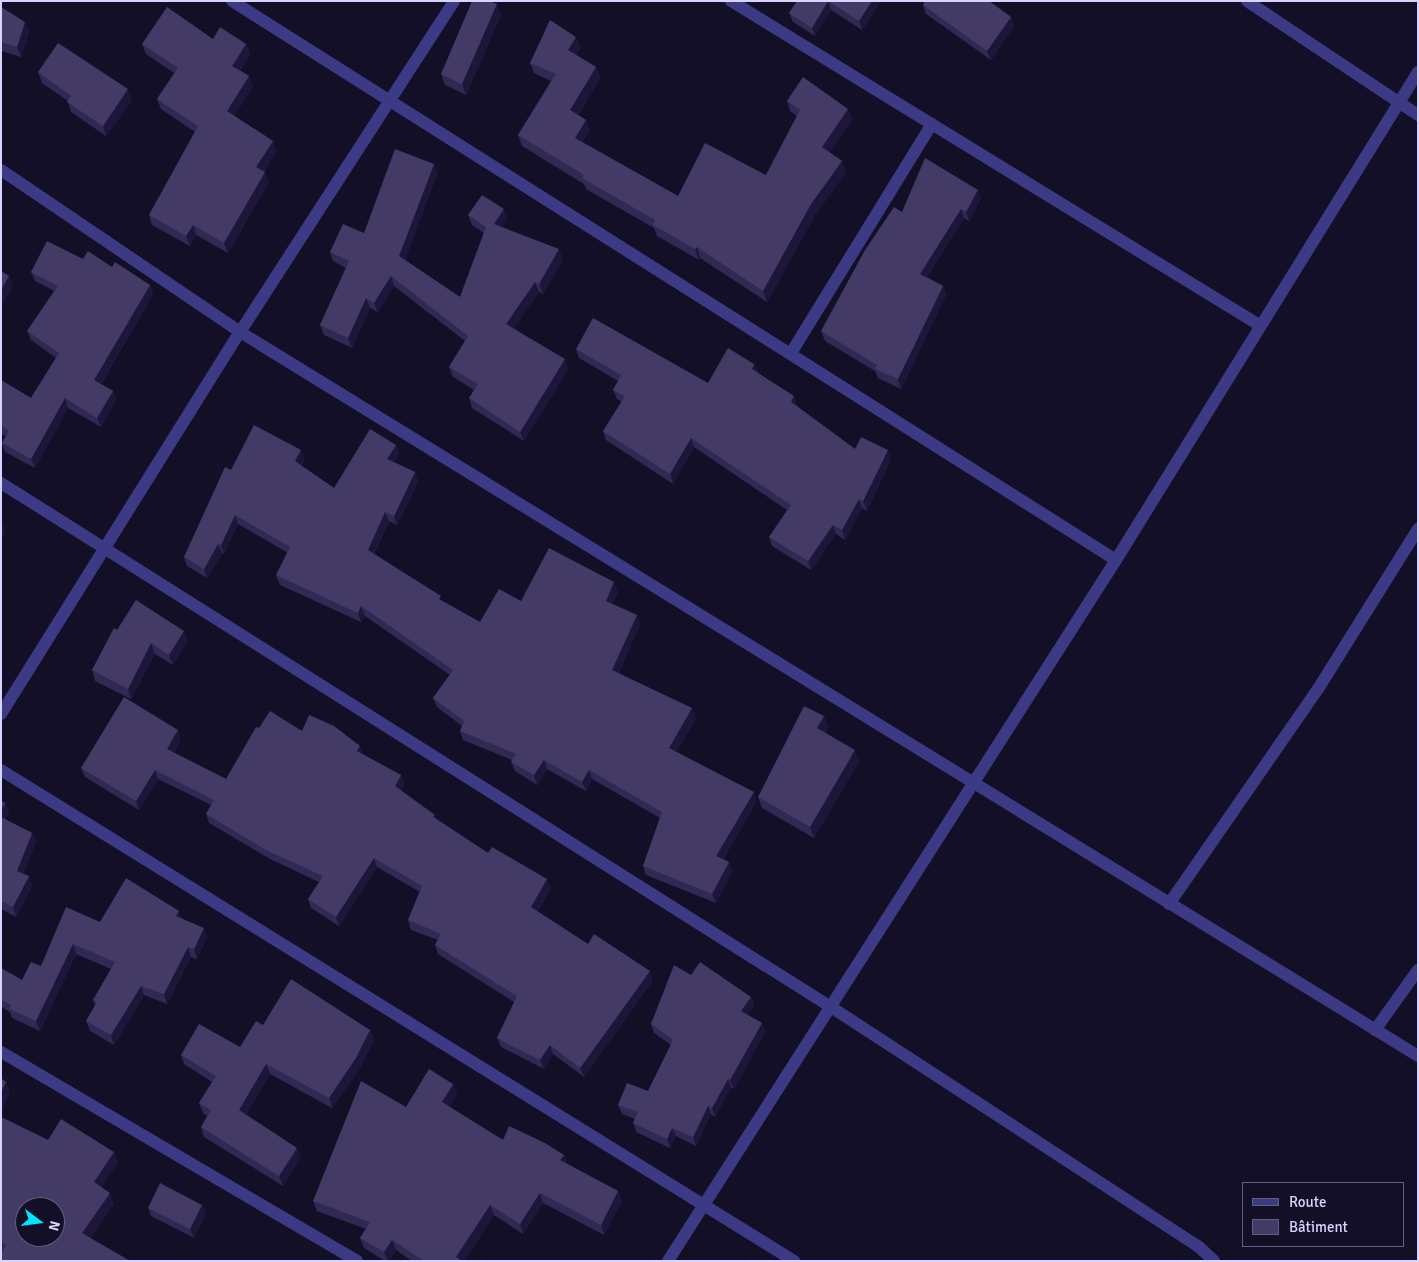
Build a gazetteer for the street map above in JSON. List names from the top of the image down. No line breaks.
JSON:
{"legend":["Route","Bâtiment"],"north":"right"}
